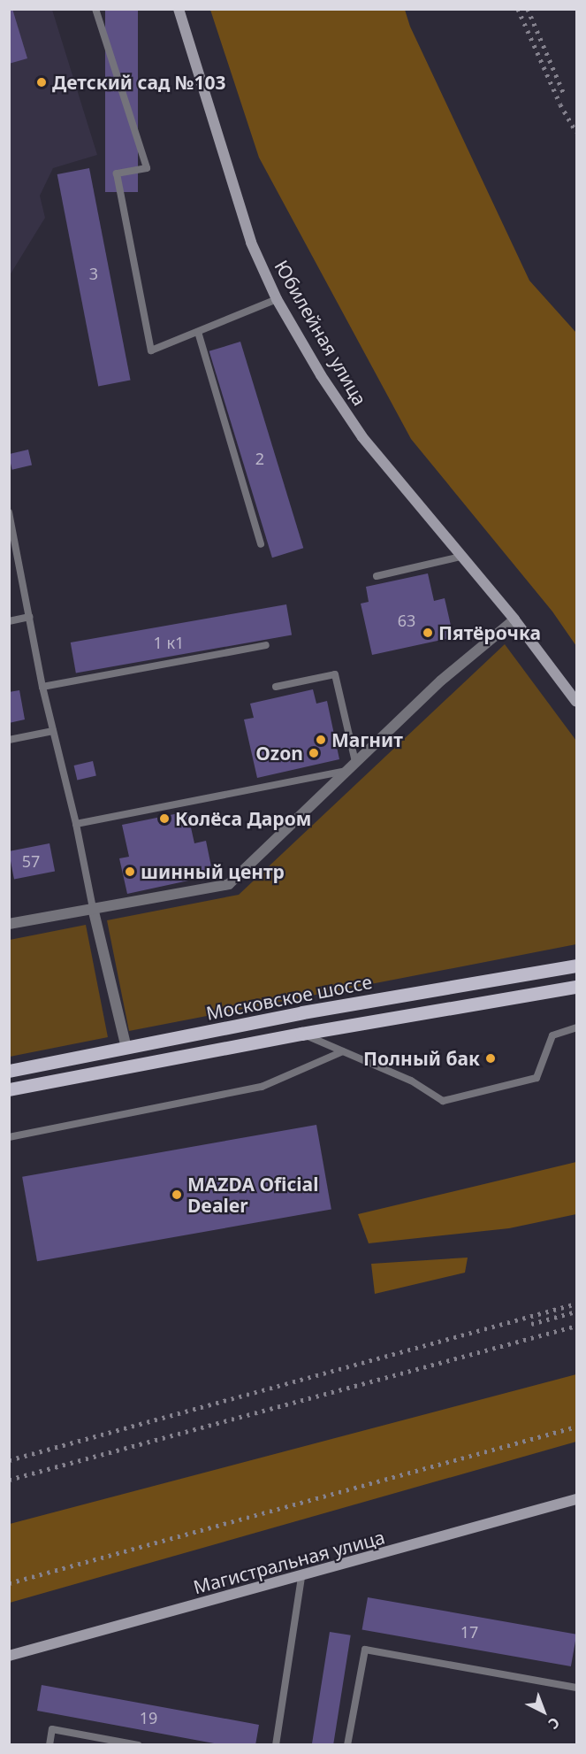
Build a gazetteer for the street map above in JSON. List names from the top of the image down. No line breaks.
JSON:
{"streets":{"main road":["Московское шоссе"],"street":["Юбилейная улица","Магистральная улица"]},"places":["Детский сад №103","Пятёрочка","Магнит","Ozon","Колёса Даром","шинный центр","Полный бак","MAZDA Oficial Dealer"],"house_numbers":["3","2","63","1 к1","57","17","19"],"north":"bottom right"}
